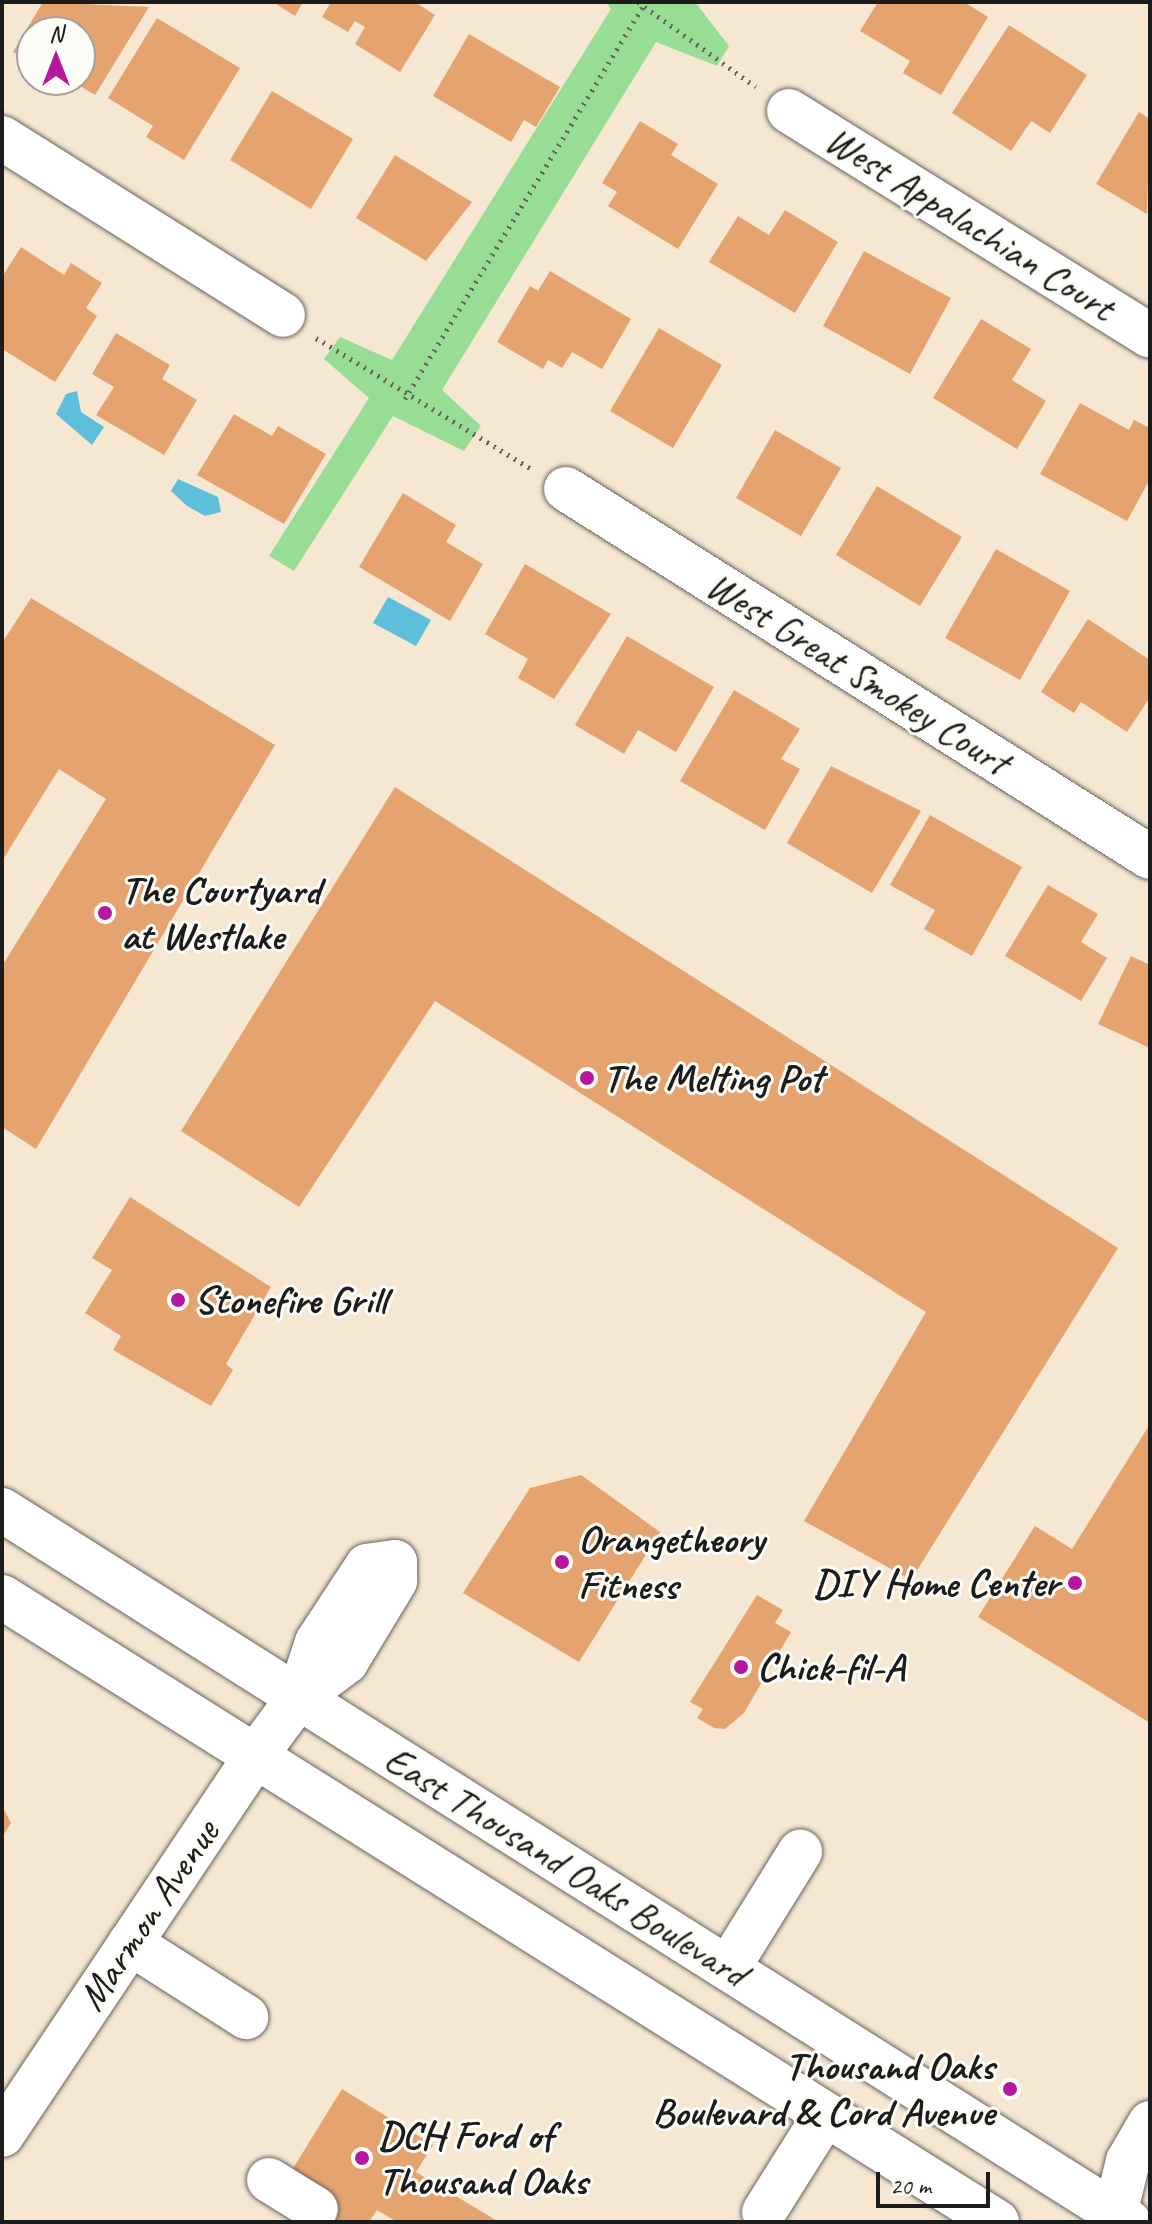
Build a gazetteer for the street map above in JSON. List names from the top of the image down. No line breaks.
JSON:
{"streets":{"main road":["West Appalachian Court","West Great Smokey Court","East Thousand Oaks Boulevard","Marmon Avenue"]},"crossings":[["East Thousand Oaks Boulevard","Marmon Avenue"]],"places":["The Courtyard at Westlake","The Melting Pot","Stonefire Grill","Orangetheory Fitness","DIY Home Center","Chick-fil-A","Thousand Oaks Boulevard & Cord Avenue","DCH Ford of Thousand Oaks"],"scale_bar":"20 m","north":"top"}
